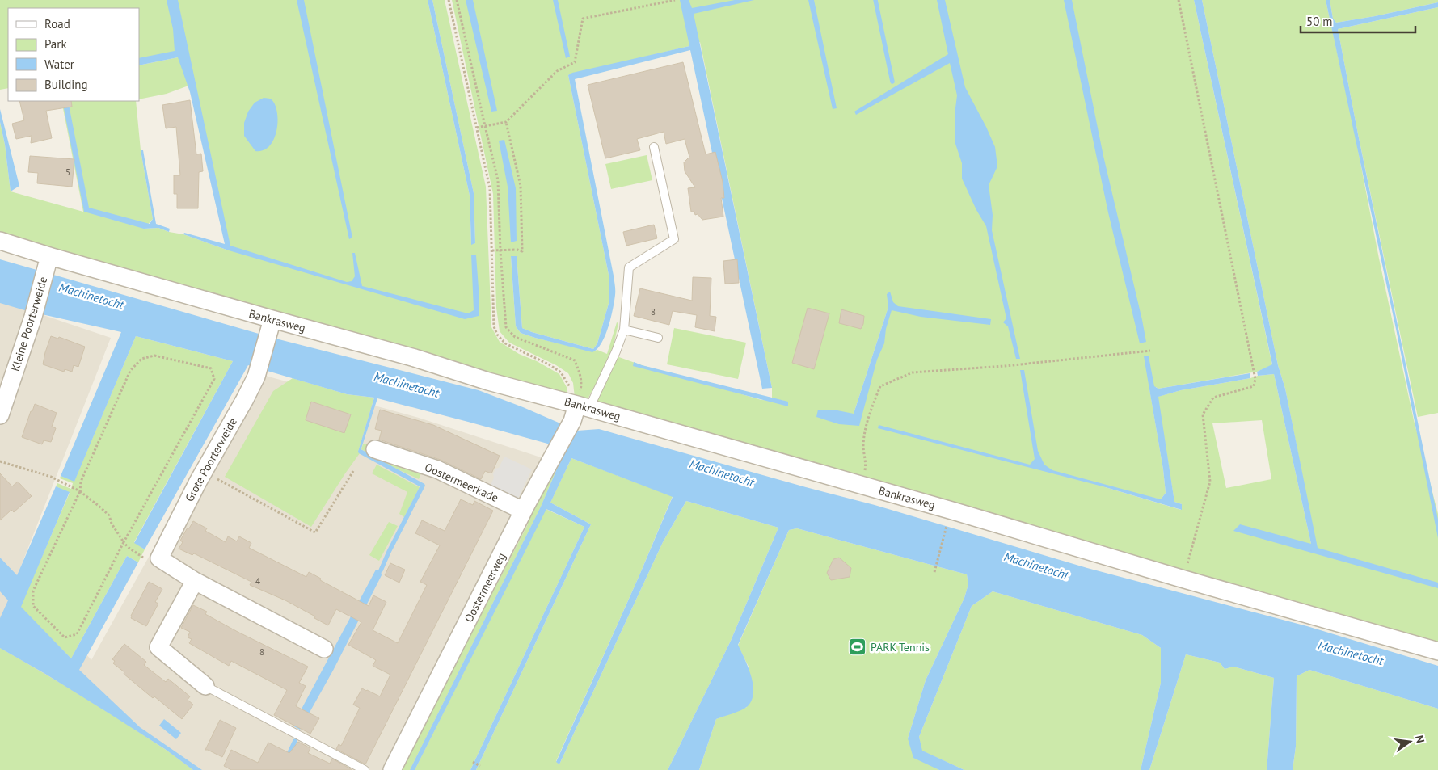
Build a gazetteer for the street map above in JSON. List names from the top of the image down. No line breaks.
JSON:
{"streets":{"street":["Bankrasweg","Kleine Poorterweide","Grote Poorterweide","Oostermeerkade","Oostermeerweg"]},"crossings":[["Bankrasweg","Kleine Poorterweide"],["Bankrasweg","Grote Poorterweide"],["Bankrasweg","Oostermeerweg"],["Oostermeerkade","Oostermeerweg"]],"water":["Machinetocht"],"places":{"sports":["PARK Tennis"]},"house_numbers":["5","8","4","8"],"legend":["Road","Park","Water","Building"],"scale_bar":"50 m","north":"right"}
